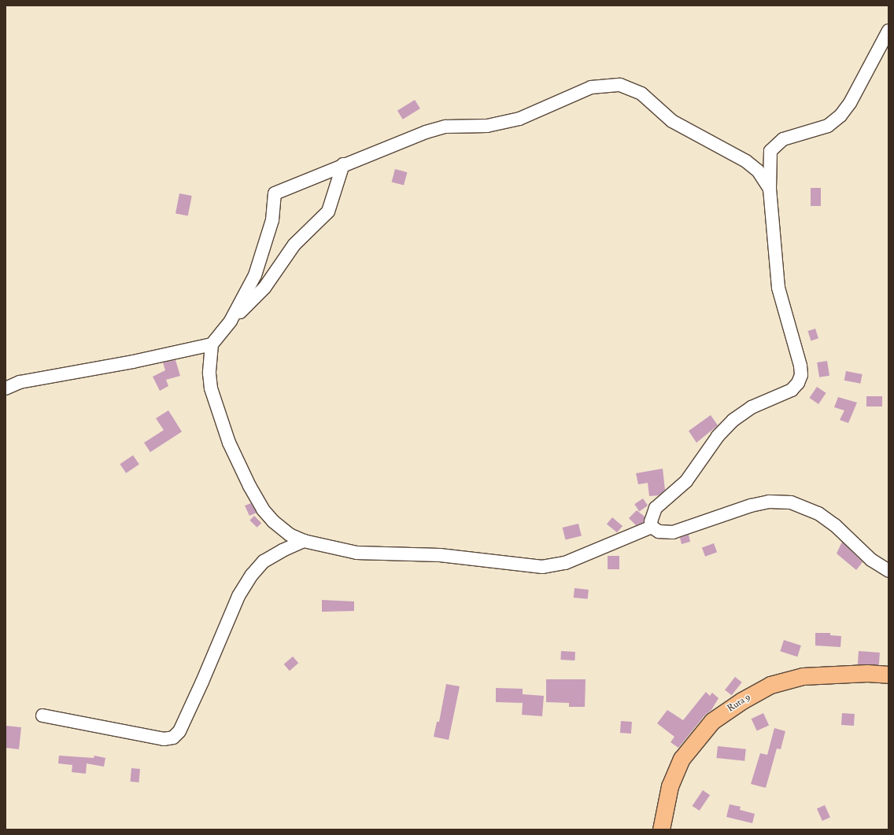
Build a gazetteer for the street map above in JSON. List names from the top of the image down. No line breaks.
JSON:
{"streets":{"main road":["Ruta 9"]}}
